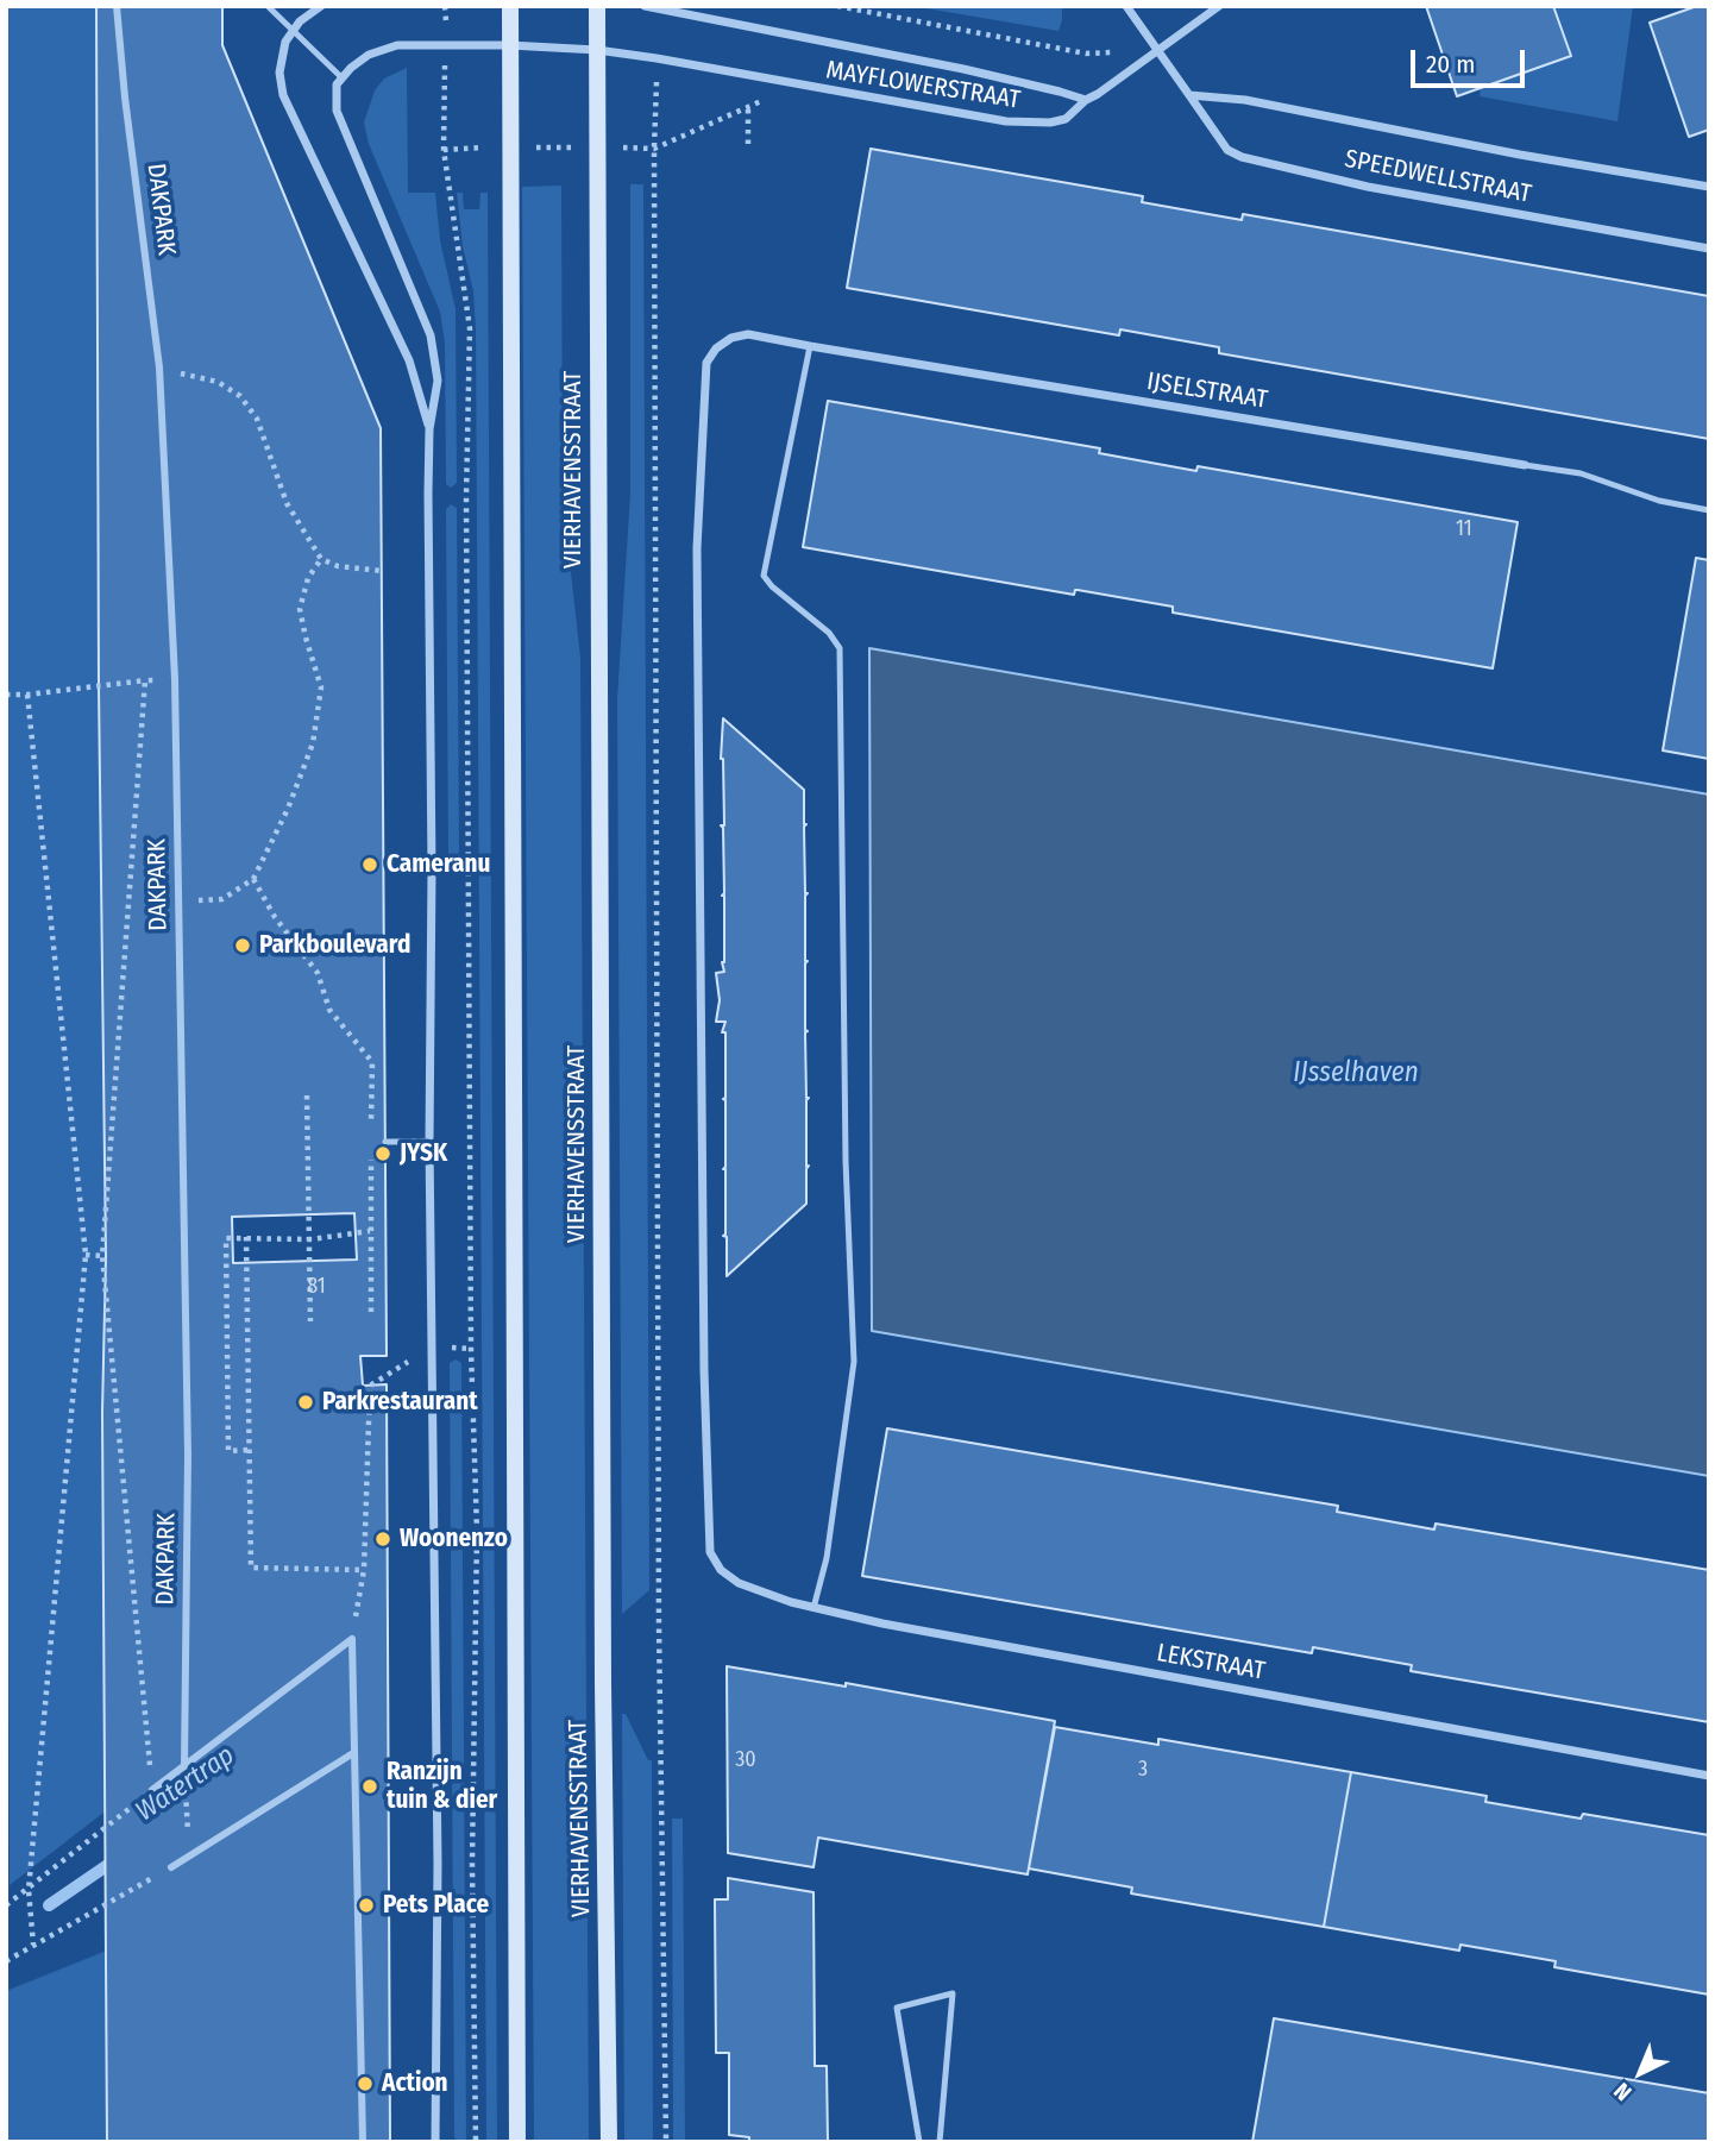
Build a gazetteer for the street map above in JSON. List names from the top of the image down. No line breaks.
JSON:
{"streets":{"main road":["VIERHAVENSSTRAAT"],"street":["MAYFLOWERSTRAAT","SPEEDWELLSTRAAT","DAKPARK","IJSELSTRAAT","LEKSTRAAT"]},"crossings":[["MAYFLOWERSTRAAT","SPEEDWELLSTRAAT"],["MAYFLOWERSTRAAT","VIERHAVENSSTRAAT"],["IJSELSTRAAT","LEKSTRAAT"]],"water":["IJsselhaven","Watertrap"],"places":["Cameranu","Parkboulevard","JYSK","Parkrestaurant","Woonenzo","Ranzijn tuin & dier","Pets Place","Action"],"house_numbers":["11","81","30","3"],"scale_bar":"20 m","north":"bottom left"}
